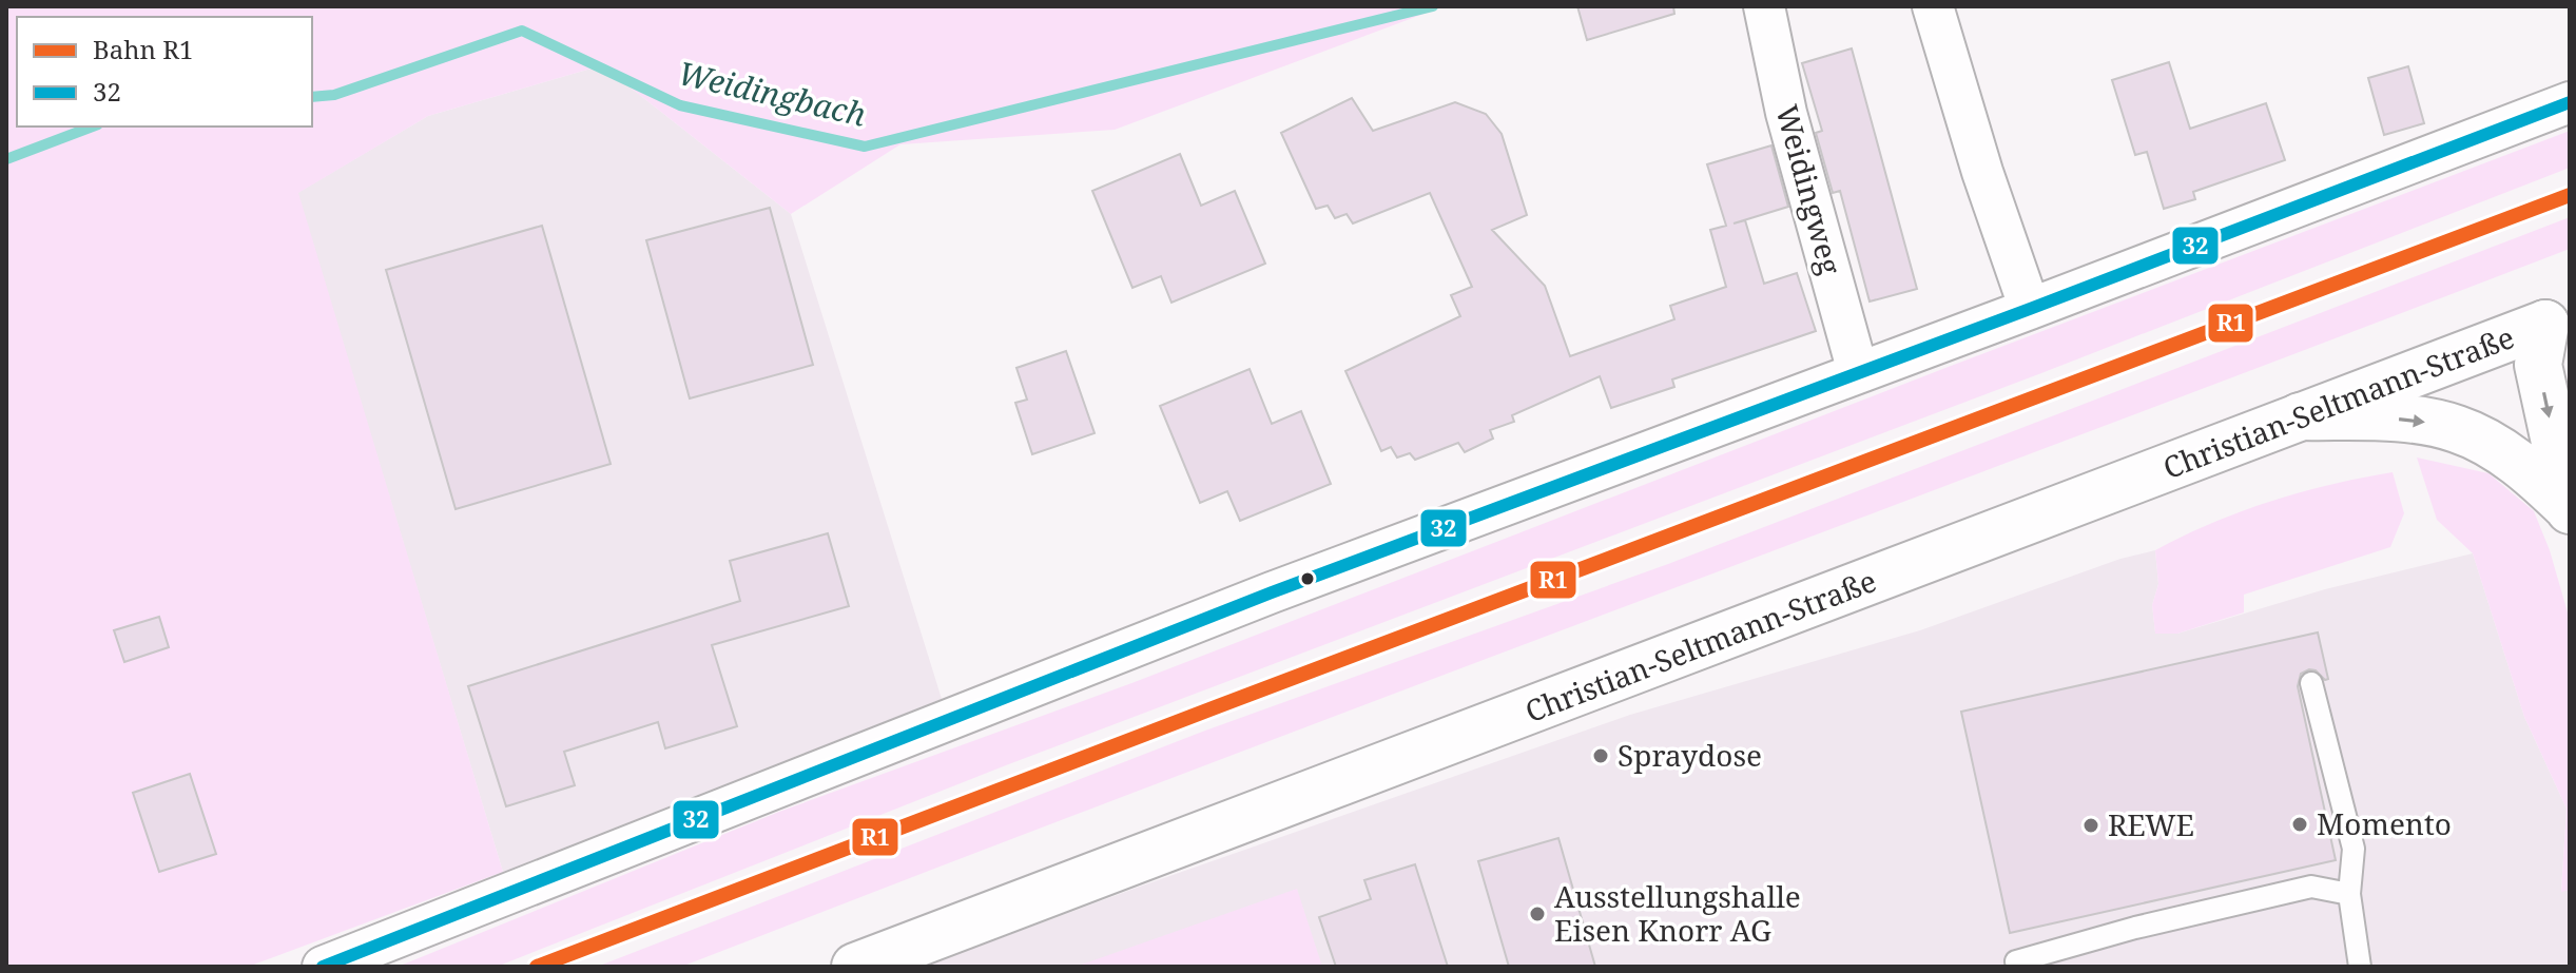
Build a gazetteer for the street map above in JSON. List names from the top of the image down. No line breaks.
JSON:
{"streets":{"main road":["Christian-Seltmann-Straße"],"street":["Weidingweg"]},"water":["Weidingbach"],"places":["Spraydose","Momento","REWE","Ausstellungshalle Eisen Knorr AG"],"lines":["transit line 32","rail line R1"],"legend":["Bahn R1","32"]}
